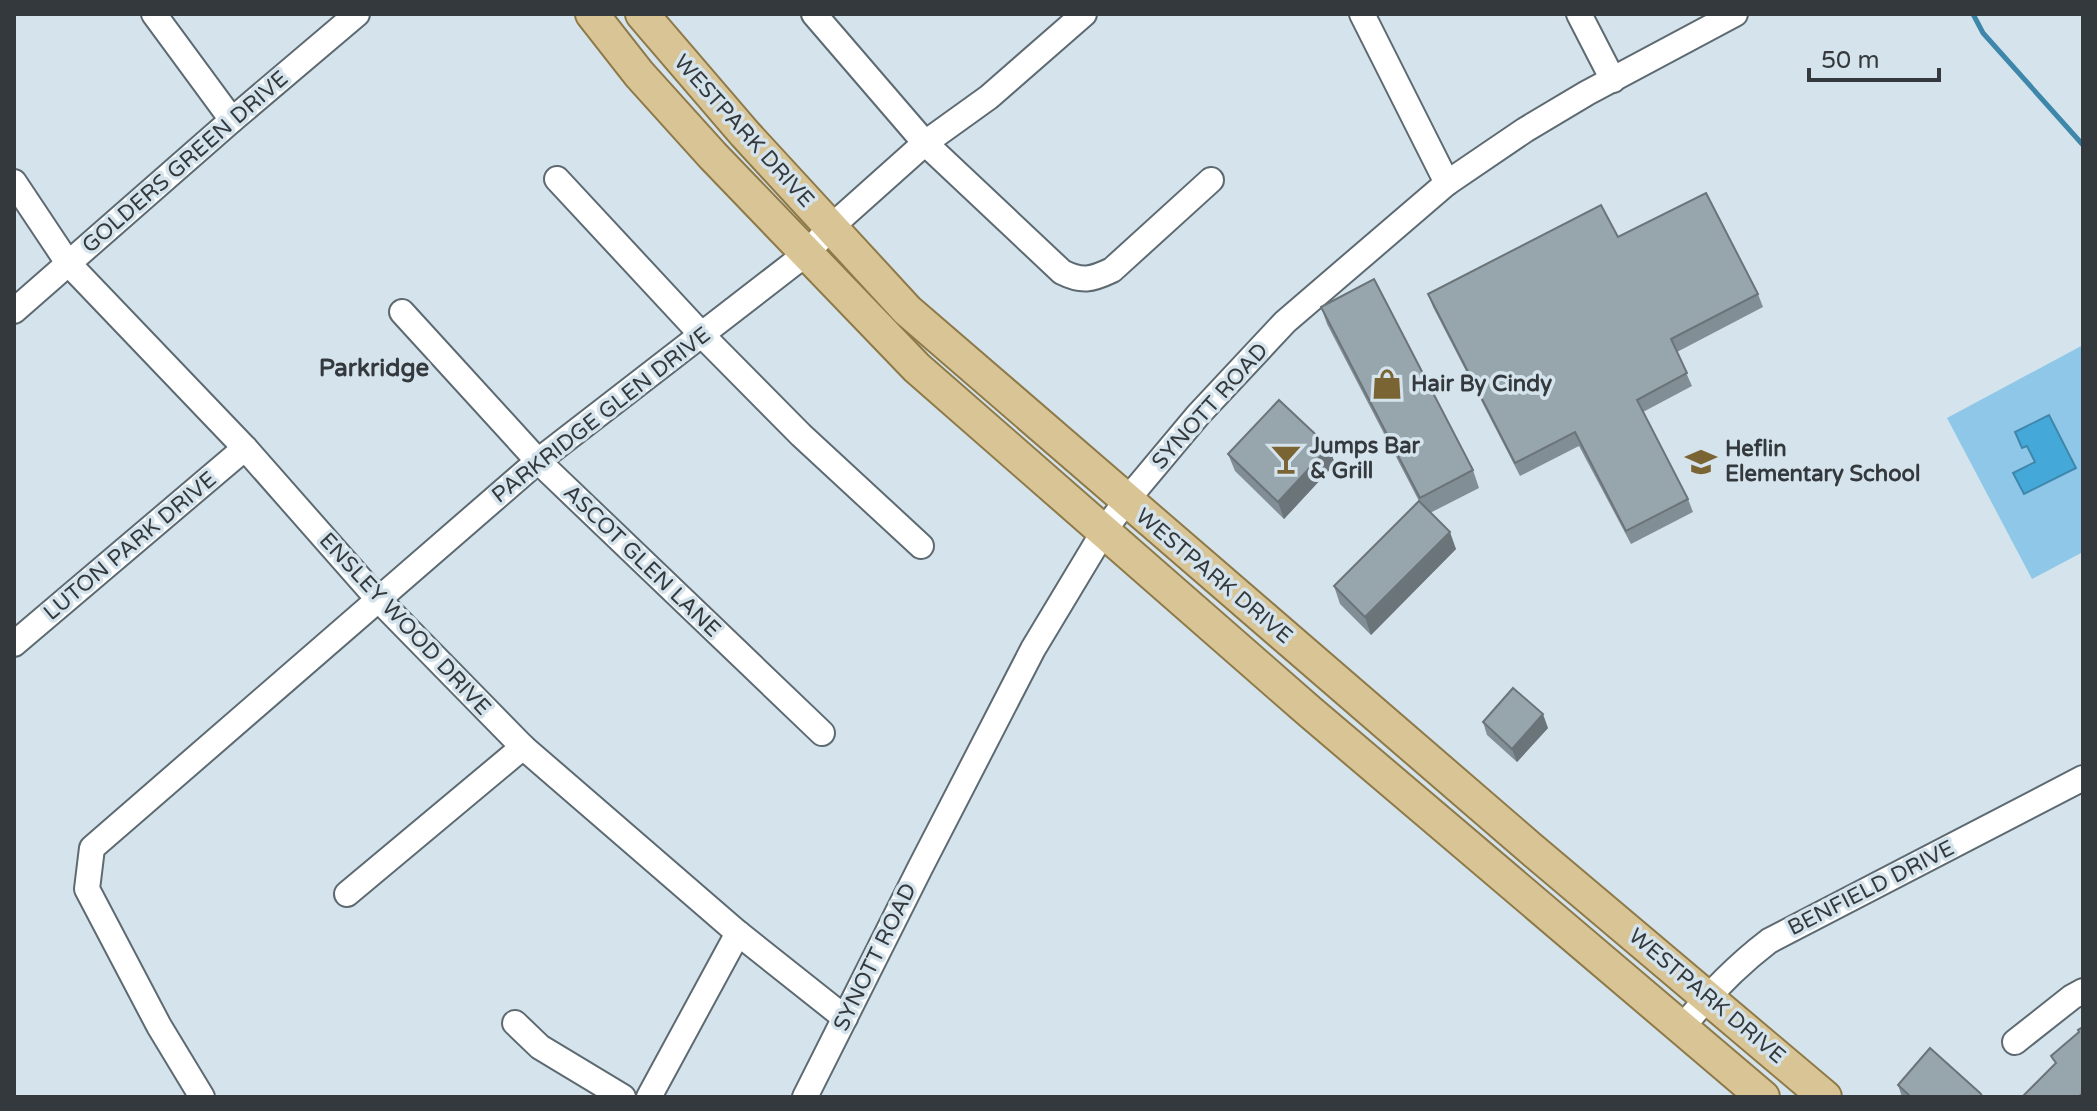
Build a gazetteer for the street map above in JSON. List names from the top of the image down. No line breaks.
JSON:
{"streets":{"main road":["WESTPARK DRIVE"],"street":["GOLDERS GREEN DRIVE","SYNOTT ROAD","PARKRIDGE GLEN DRIVE","LUTON PARK DRIVE","ASCOT GLEN LANE","ENSLEY WOOD DRIVE","BENFIELD DRIVE"]},"crossings":[["WESTPARK DRIVE","SYNOTT ROAD"],["WESTPARK DRIVE","PARKRIDGE GLEN DRIVE"],["WESTPARK DRIVE","BENFIELD DRIVE"],["GOLDERS GREEN DRIVE","ENSLEY WOOD DRIVE"],["SYNOTT ROAD","ENSLEY WOOD DRIVE"],["PARKRIDGE GLEN DRIVE","ASCOT GLEN LANE"],["PARKRIDGE GLEN DRIVE","ENSLEY WOOD DRIVE"],["LUTON PARK DRIVE","ENSLEY WOOD DRIVE"]],"districts":["Parkridge"],"places":{"shop":["Hair By Cindy"],"bar":["Jumps Bar & Grill"],"school or university":["Heflin Elementary School"]},"scale_bar":"50 m"}
